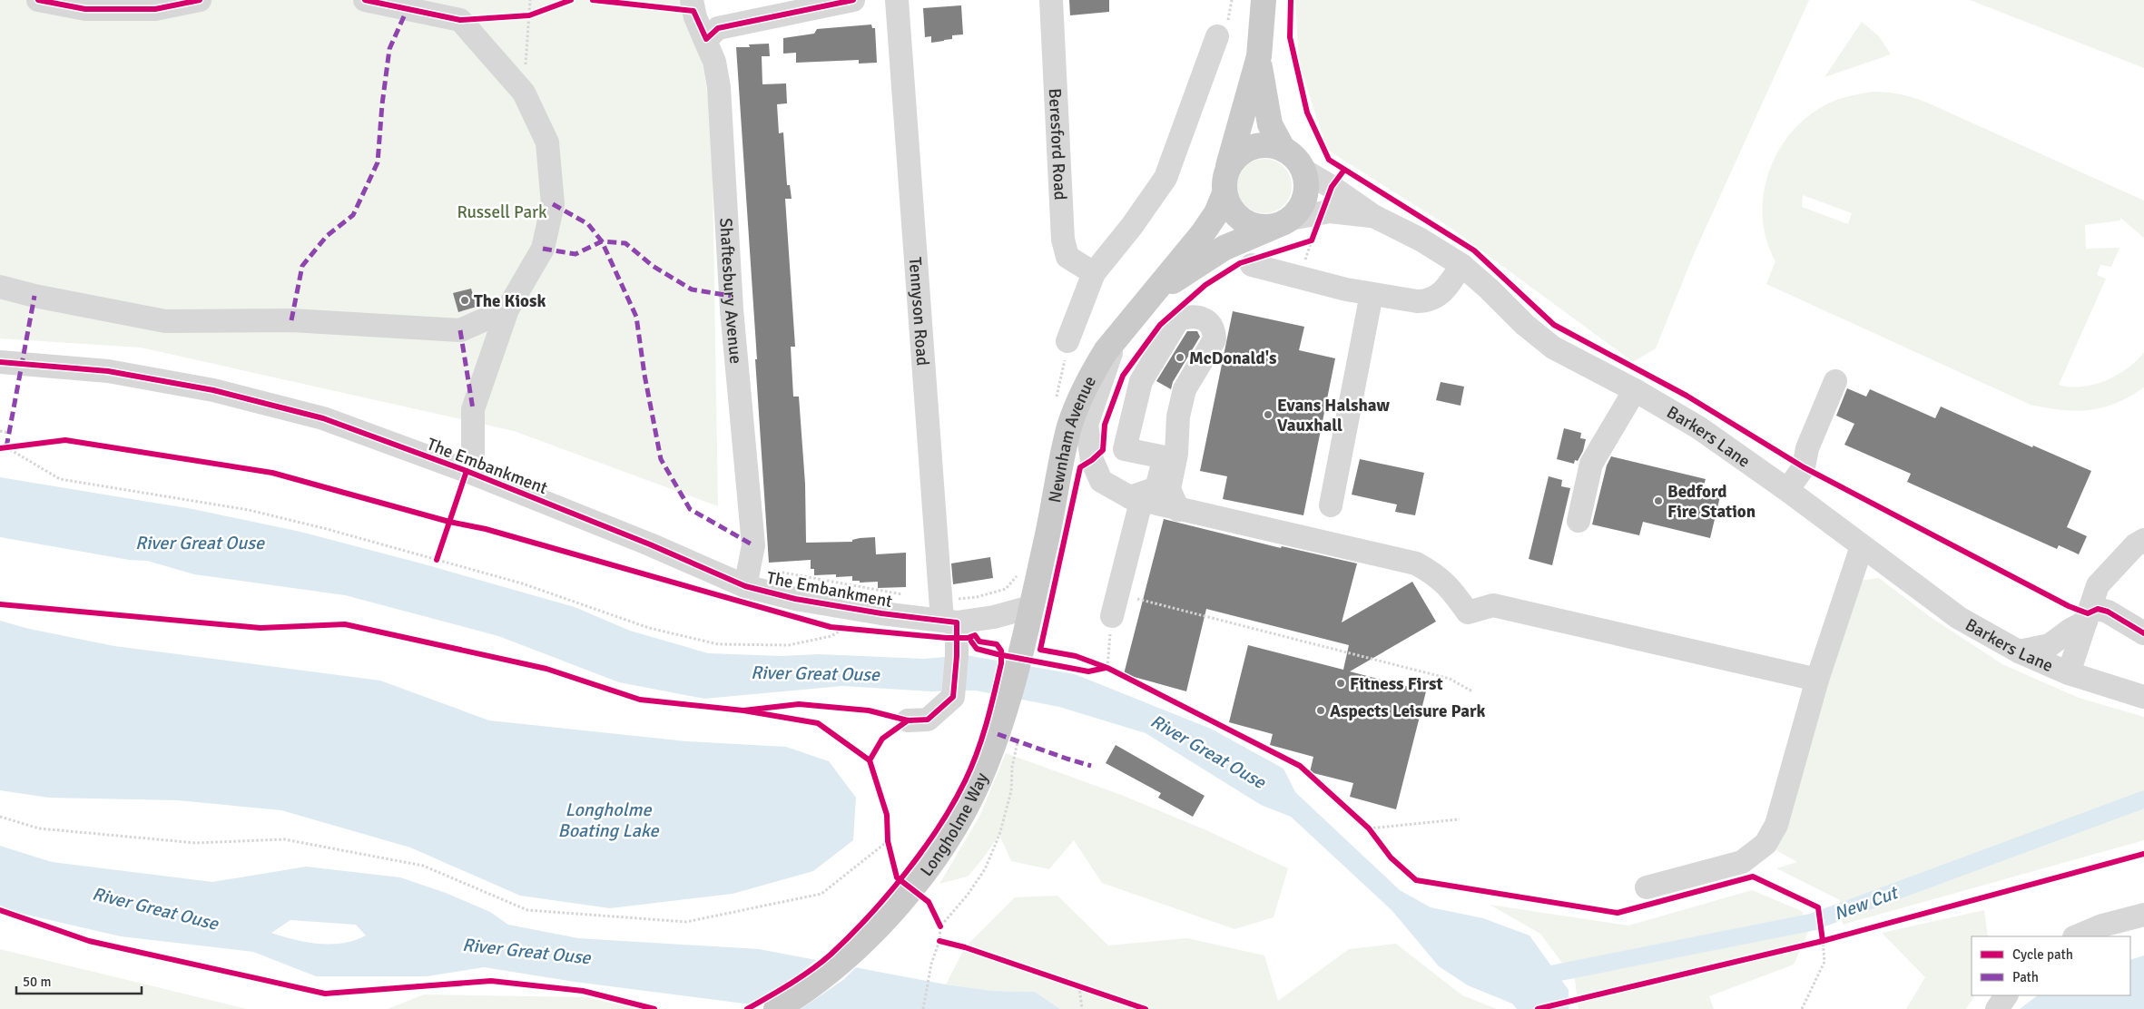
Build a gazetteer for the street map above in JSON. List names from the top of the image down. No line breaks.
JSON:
{"streets":{"main road":["Newnham Avenue","Longholme Way"],"street":["Beresford Road","Shaftesbury Avenue","Tennyson Road","Barkers Lane","The Embankment"]},"crossings":[["Shaftesbury Avenue","The Embankment"],["Tennyson Road","The Embankment"],["Barkers Lane","Newnham Avenue"],["Newnham Avenue","The Embankment"],["Newnham Avenue","Longholme Way"],["The Embankment","Longholme Way"]],"water":["River Great Ouse","Longholme Boating Lake","New Cut"],"parks":["Russell Park"],"places":["The Kiosk","McDonald's","Evans Halshaw Vauxhall","Bedford Fire Station","Fitness First","Aspects Leisure Park"],"legend":["Cycle path","Path"],"scale_bar":"50 m"}
